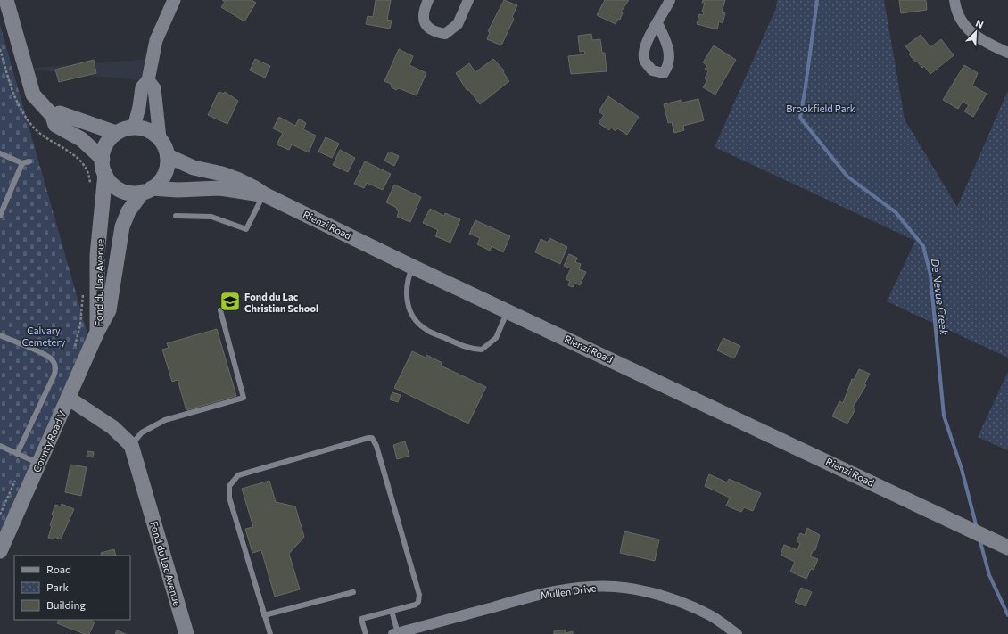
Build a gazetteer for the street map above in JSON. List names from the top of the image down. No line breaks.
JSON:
{"streets":{"main road":["Rienzi Road","Fond du Lac Avenue","County Road V"],"street":["Mullen Drive"]},"crossings":[["Rienzi Road","Fond du Lac Avenue"],["Fond du Lac Avenue","County Road V"]],"water":["De Nevue Creek"],"parks":["Brookfield Park","Calvary Cemetery"],"places":{"school or university":["Fond du Lac Christian School"]},"legend":["Road","Park","Building"],"north":"top right"}
